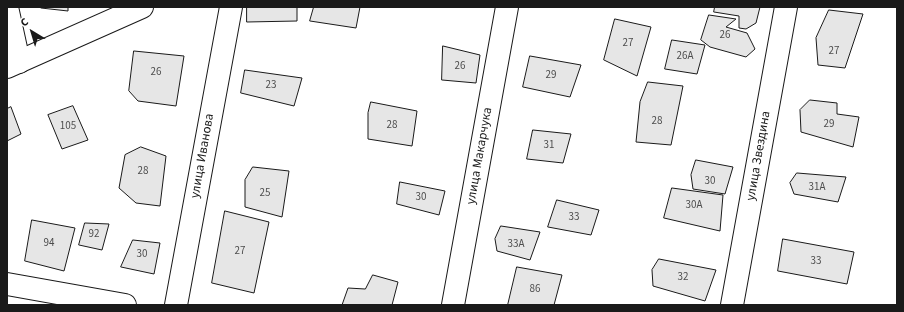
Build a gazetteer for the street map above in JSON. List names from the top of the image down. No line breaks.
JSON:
{"streets":{"main road":["улица Иванова","улица Макарчука","улица Звездина"]},"house_numbers":["26","27","27","26А","26","26","29","23","28","29","28","105","31","28","30","31А","25","30","30А","33","92","94","33А","27","30","33","32","86"],"north":"top left"}
